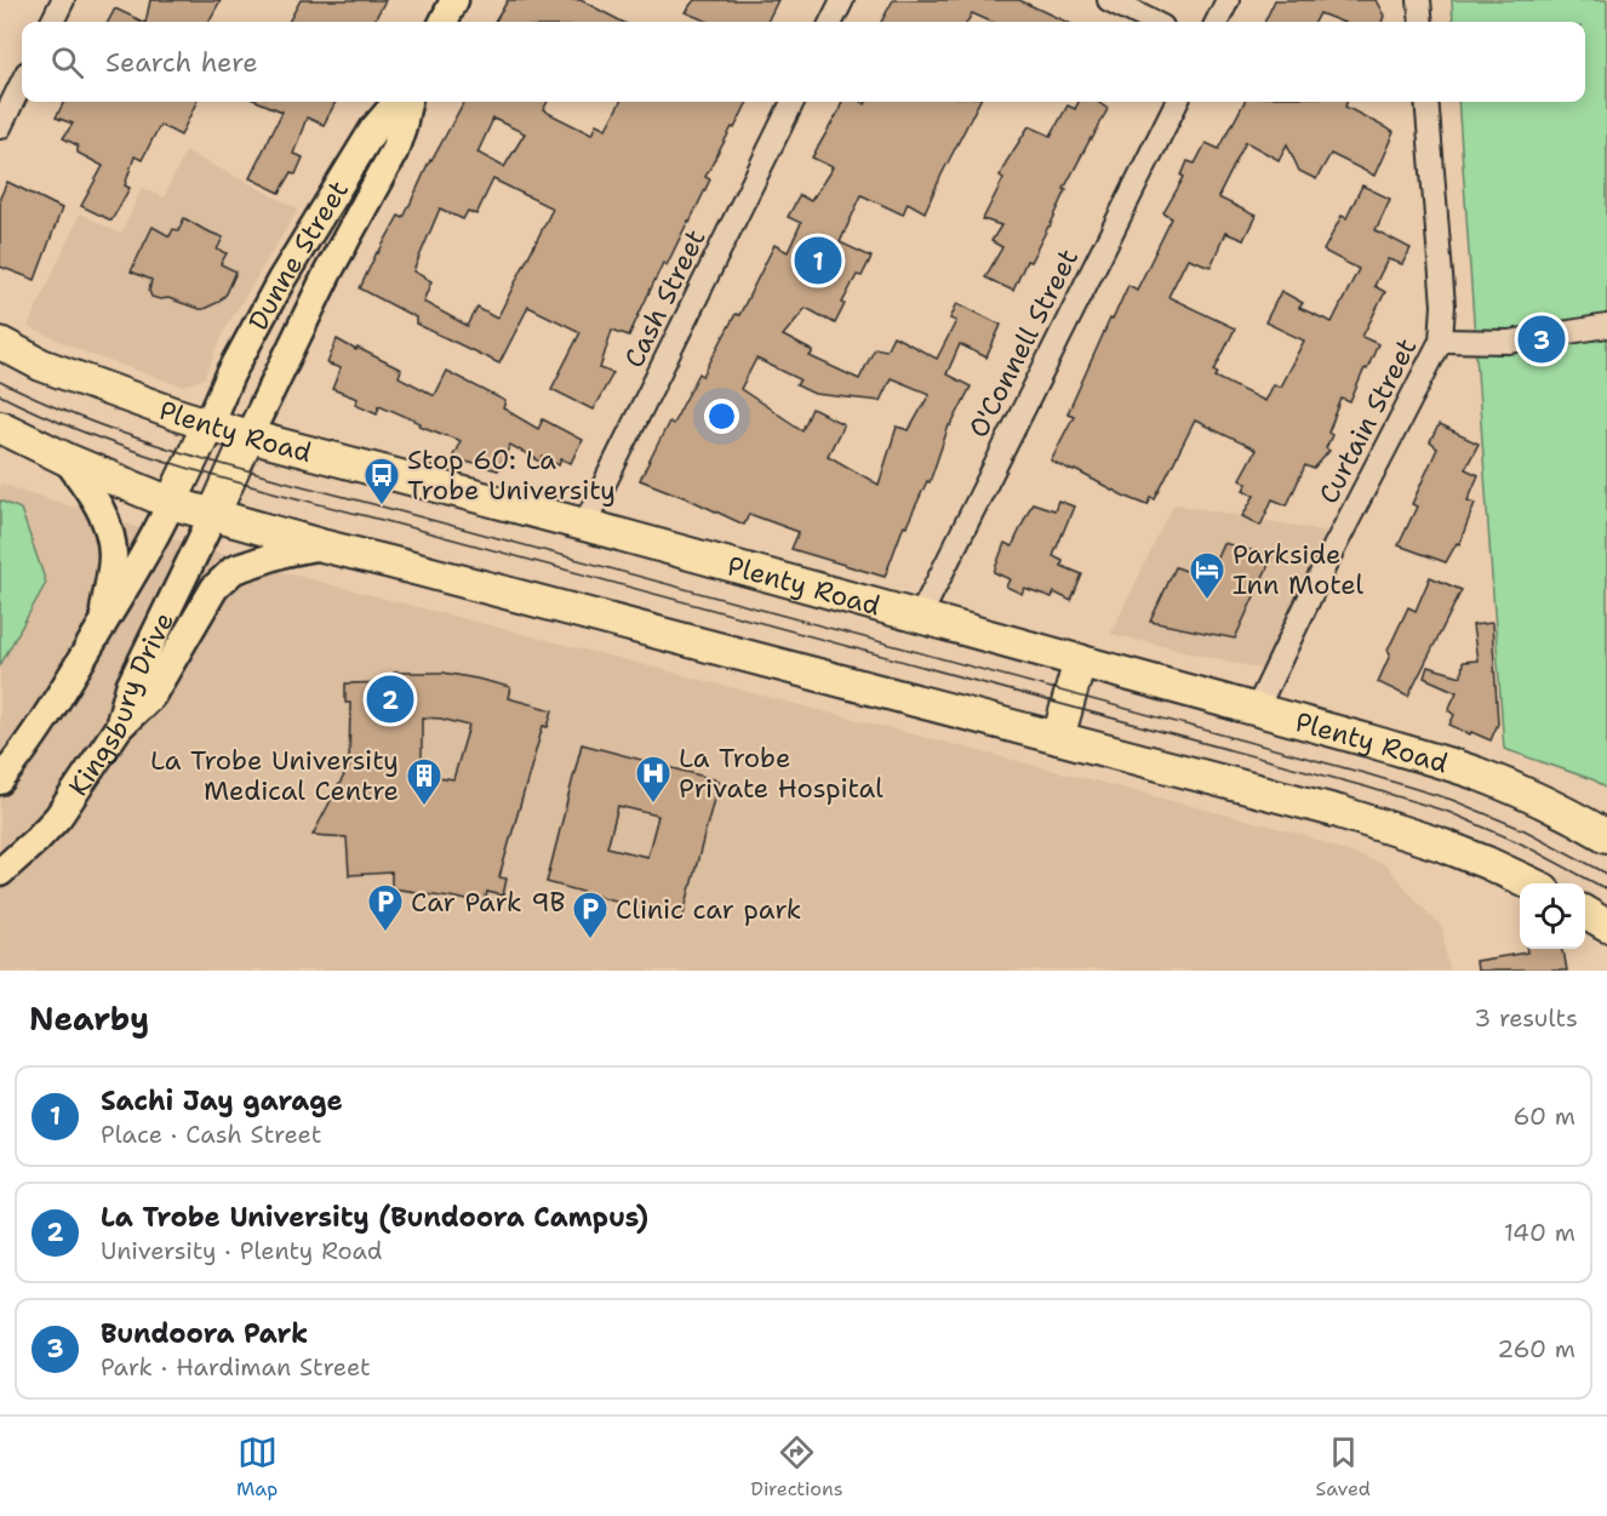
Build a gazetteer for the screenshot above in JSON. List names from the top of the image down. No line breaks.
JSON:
{"streets":{"highway":["Plenty Road"],"main road":["Dunne Street","Kingsbury Drive"],"street":["Cash Street","O'Connell Street","Curtain Street"]},"crossings":[["Dunne Street","Plenty Road"],["Cash Street","Plenty Road"],["O'Connell Street","Plenty Road"],["Curtain Street","Plenty Road"]],"places":{"bus stop":["Stop 60: La Trobe University"],"hotel":["Parkside Inn Motel"],"hospital":["La Trobe Private Hospital"],"building":["La Trobe University Medical Centre"],"parking":["Car Park 9B","Clinic car park"]},"page":{"search":"Search here","pins":["1","3","2"],"heading":["Nearby","3 results"],"list":[{"mark":"1","name":"Sachi Jay garage","note":"Place · Cash Street","value":"60 m"},{"mark":"2","name":"La Trobe University (Bundoora Campus)","note":"University · Plenty Road","value":"140 m"},{"mark":"3","name":"Bundoora Park","note":"Park · Hardiman Street","value":"260 m"}],"nav":["Map","Directions","Saved"]}}
